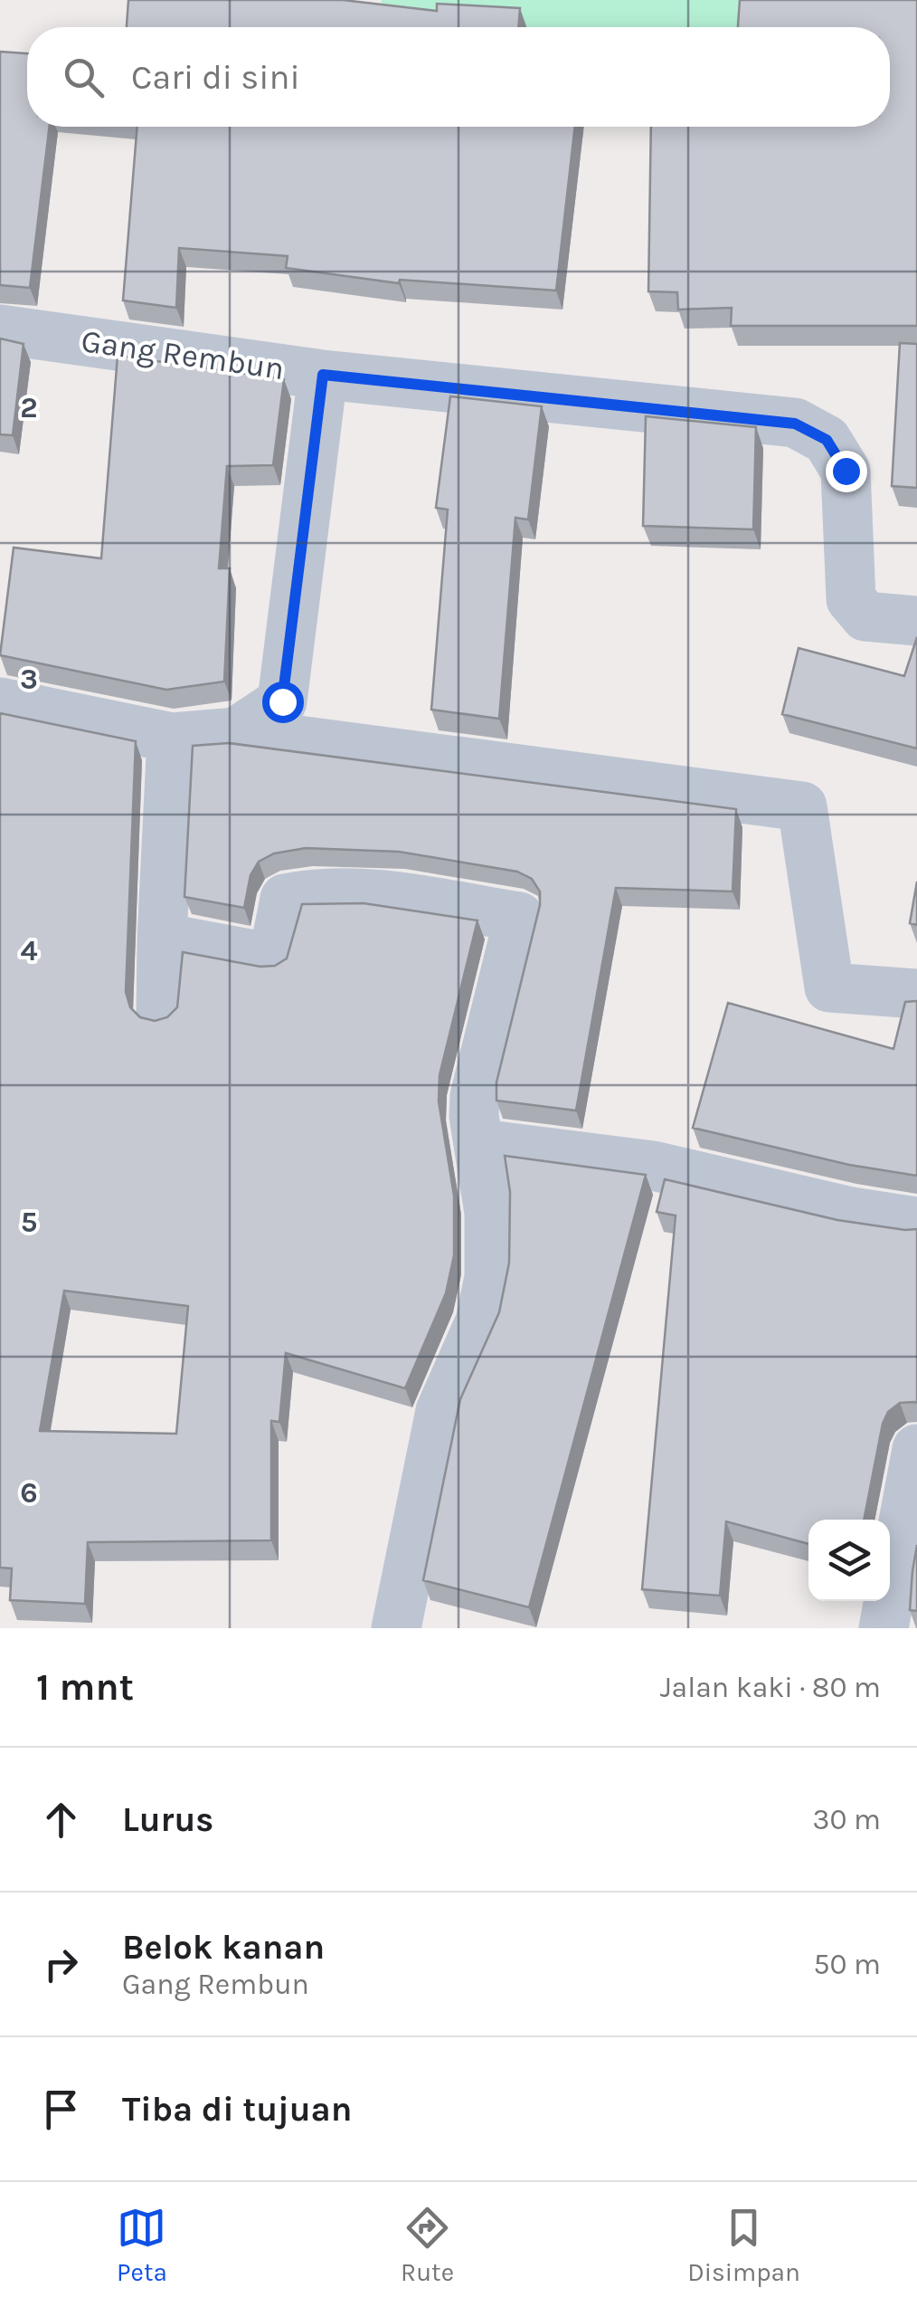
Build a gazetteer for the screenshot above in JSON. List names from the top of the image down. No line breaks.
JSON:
{"streets":{"street":["Gang Rembun"]},"page":{"search":"Cari di sini","heading":["1 mnt","Jalan kaki · 80 m"],"list":[["Lurus","30 m"],["Belok kanan","Gang Rembun","50 m"],"Tiba di tujuan"],"nav":["Peta","Rute","Disimpan"]},"grid":{"rows":["2","3","4","5","6"]}}
